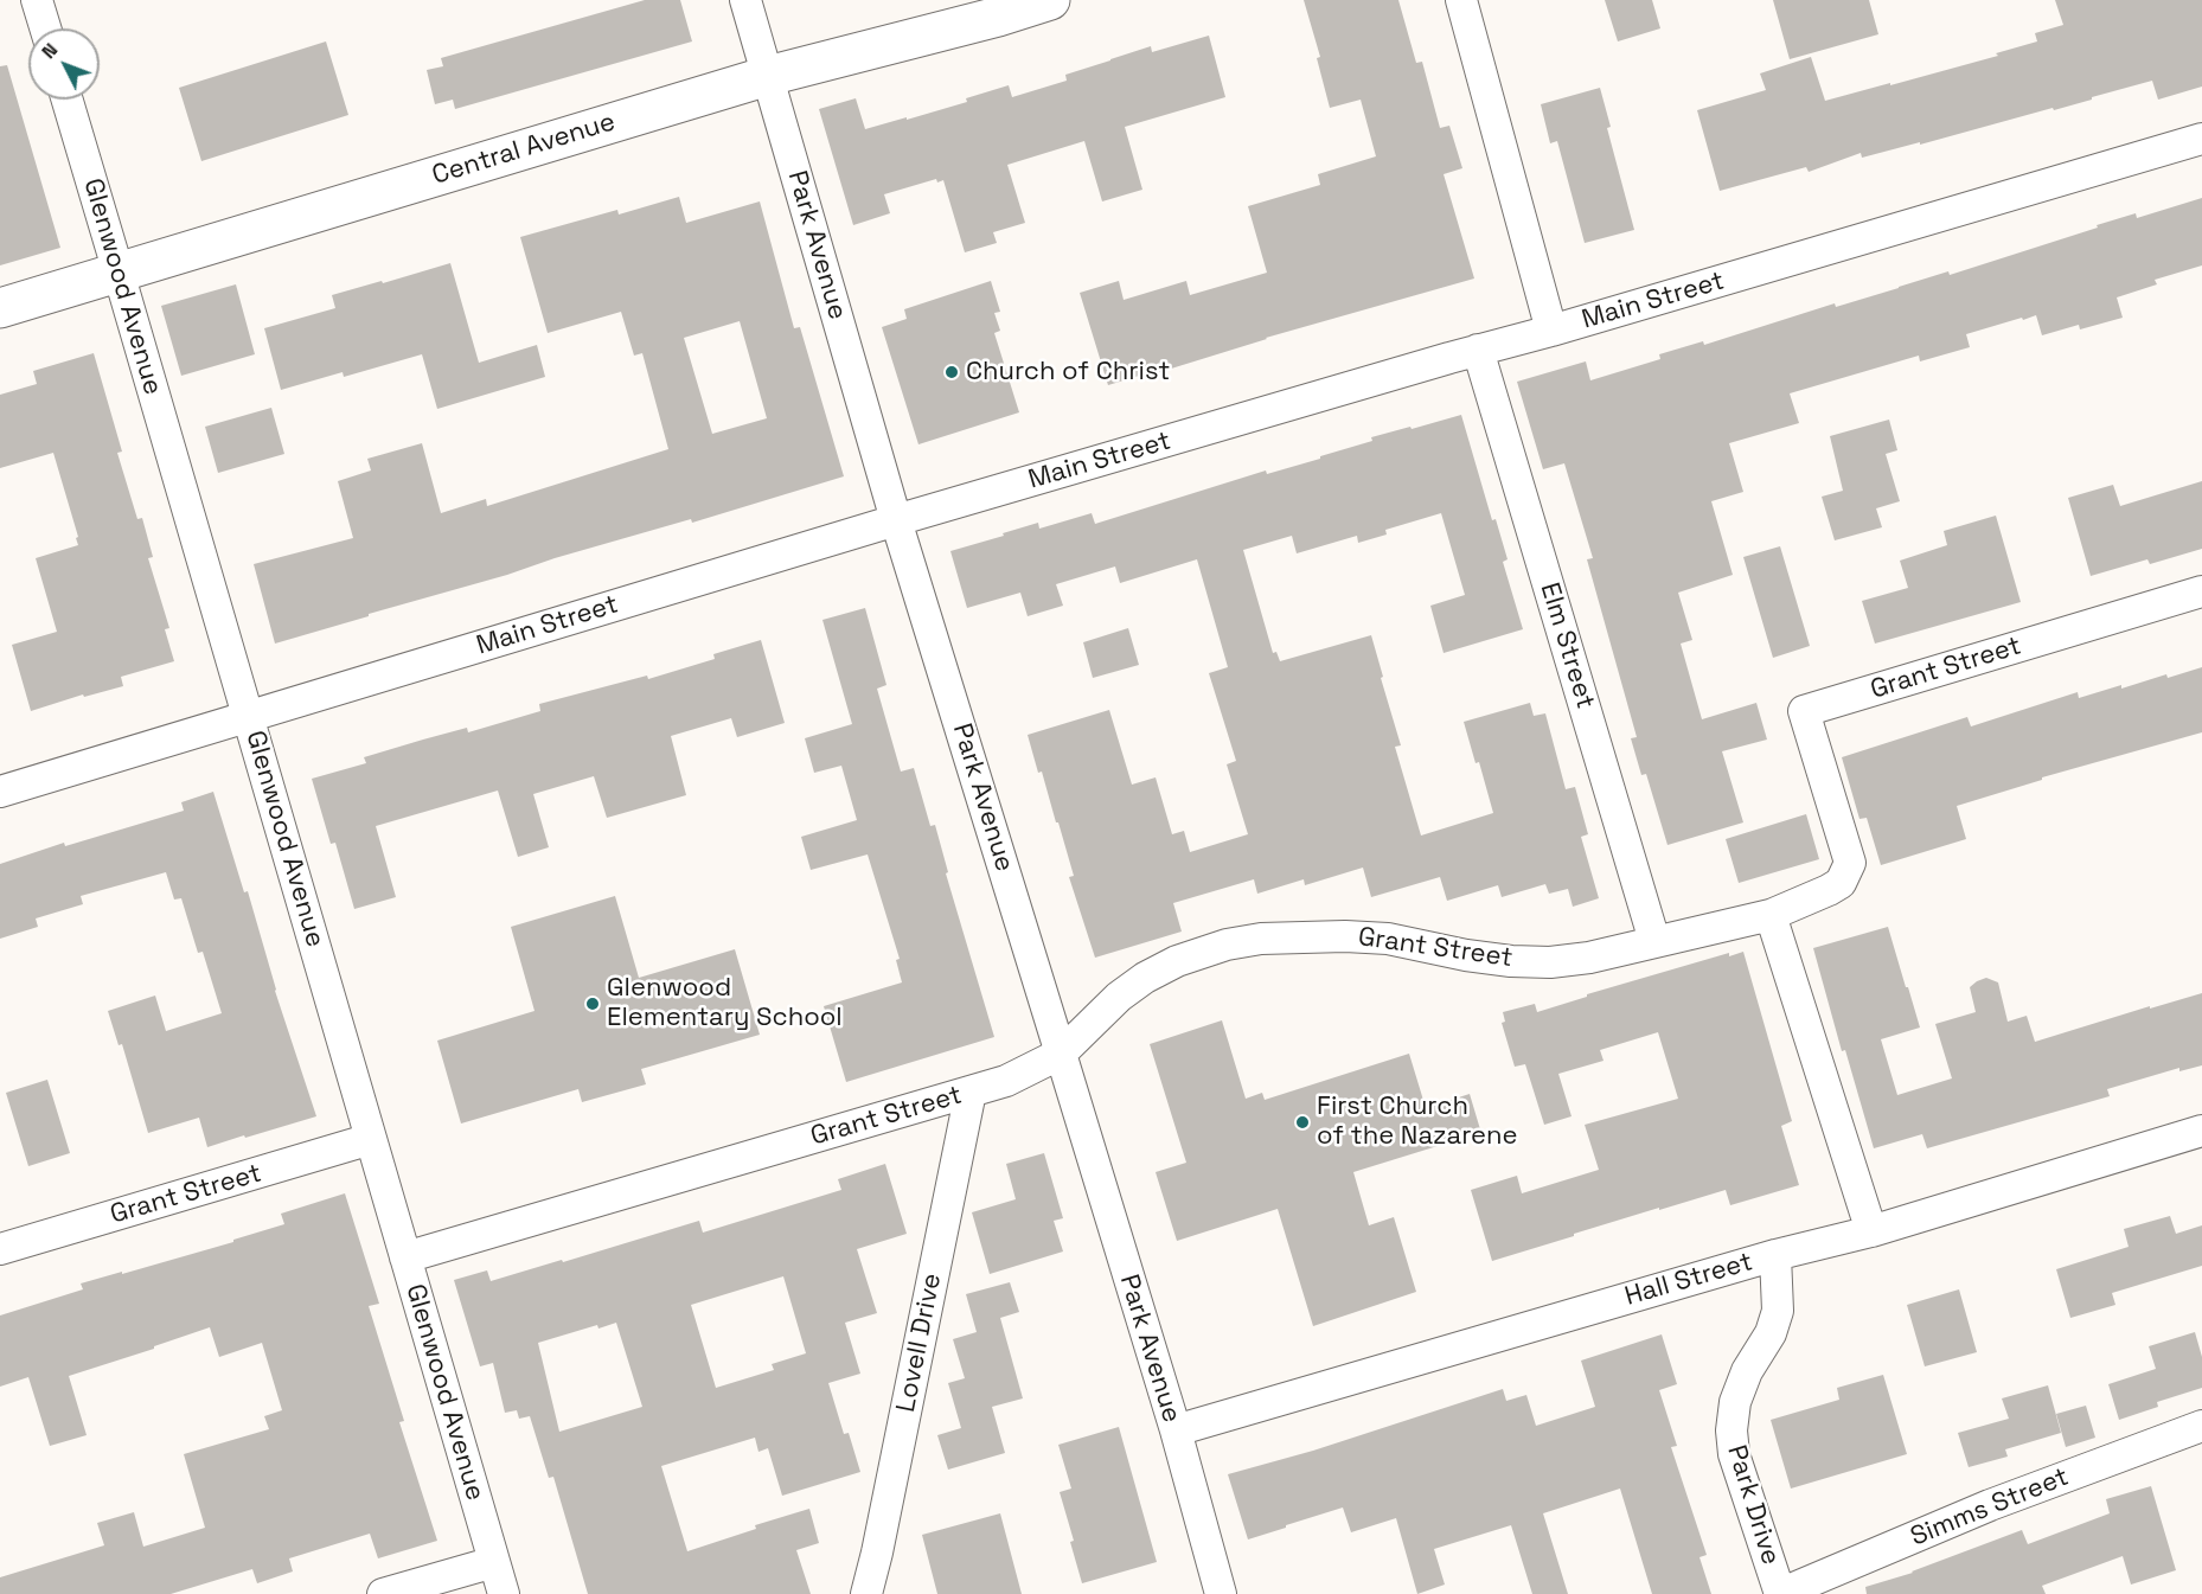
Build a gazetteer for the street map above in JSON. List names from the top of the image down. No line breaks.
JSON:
{"streets":{"street":["Central Avenue","Park Avenue","Glenwood Avenue","Main Street","Elm Street","Grant Street","Hall Street","Lovell Drive","Park Drive","Simms Street"]},"crossings":[["Central Avenue","Park Avenue"],["Central Avenue","Glenwood Avenue"],["Park Avenue","Main Street"],["Park Avenue","Grant Street"],["Park Avenue","Hall Street"],["Glenwood Avenue","Main Street"],["Glenwood Avenue","Grant Street"],["Main Street","Elm Street"],["Elm Street","Grant Street"],["Grant Street","Lovell Drive"],["Hall Street","Park Drive"],["Park Drive","Simms Street"]],"places":["Church of Christ","Glenwood Elementary School","First Church of the Nazarene"],"north":"top left"}
